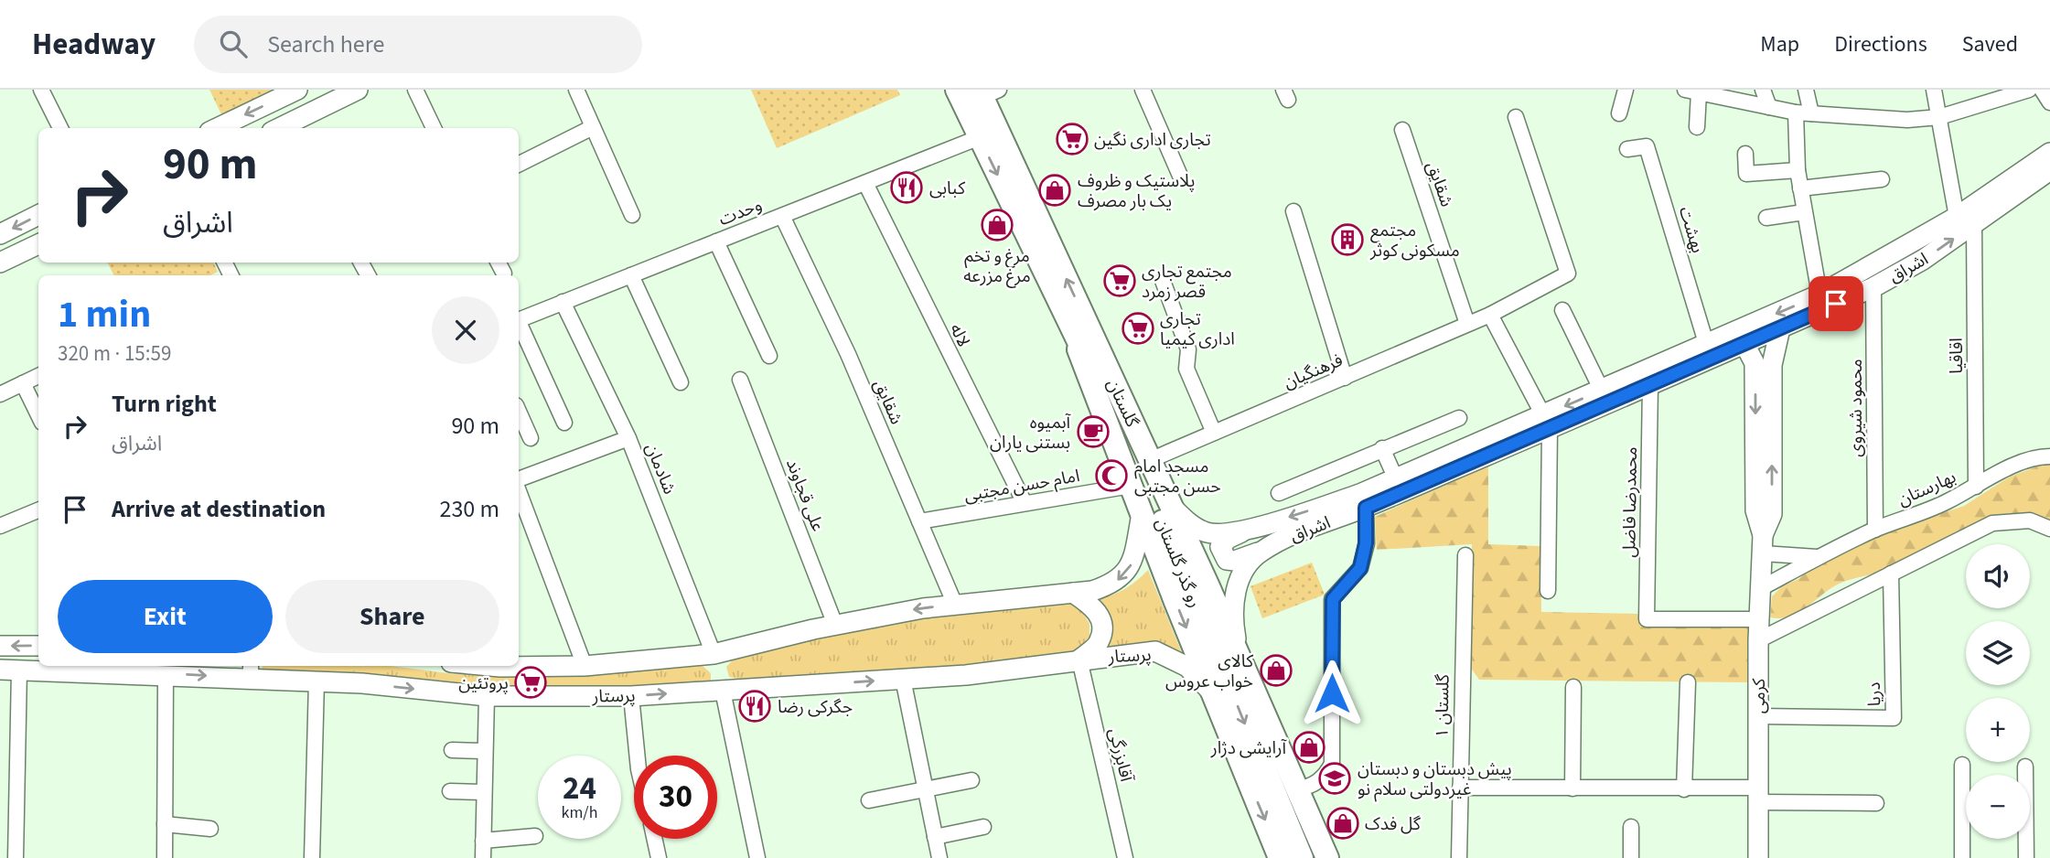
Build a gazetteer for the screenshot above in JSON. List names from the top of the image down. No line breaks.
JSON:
{"streets":{"main road":["اشراق","گلستان","رو گذر گلستان","پرستار","کرمی"],"street":["شقایق","وحدت","بهشت","لاله","اقاقیا","فرهنگیان","محمود شیروی","شادمان","امام حسن مجتبی","بهارستان","علی قجاوند","محمدرضا فاضل","دریا","گلستان ۱","آقابزرگی"]},"crossings":[["شقایق","وحدت"],["شقایق","فرهنگیان"],["شقایق","امام حسن مجتبی"],["شقایق","پرستار"],["وحدت","لاله"],["وحدت","شادمان"],["بهشت","اشراق"],["اشراق","اقاقیا"],["اشراق","گلستان"],["اشراق","محمود شیروی"],["اشراق","محمدرضا فاضل"],["اشراق","کرمی"],["لاله","امام حسن مجتبی"],["اقاقیا","بهارستان"],["فرهنگیان","گلستان"],["محمود شیروی","بهارستان"],["شادمان","پرستار"],["بهارستان","کرمی"],["علی قجاوند","پرستار"],["محمدرضا فاضل","کرمی"],["پرستار","آقابزرگی"],["دریا","کرمی"]],"places":{"supermarket":["تجاری اداری نگین","مجتمع تجاری قصر زمرد","تجاری اداری کیمیا","پروتئین"],"restaurant":["کبابی","جگرکی رضا"],"shop":["پلاستیک و ظروف یک بار مصرف","مرغ و تخم مرغ مزرعه","کالای خواب عروس","آرایشی دژار","گل فدک"],"building":["مجتمع مسکونی کوثر"],"cafe":["آبمیوه بستنی یاران"],"mosque":["مسجد امام حسن مجتبی"],"school or university":["پیش دبستان و دبستان غیردولتی سلام نو"]},"page":{"header":"Headway","search":"Search here","nav":["Map","Directions","Saved"],"turn":["90 m","اشراق"],"heading":["1 min","320 m · 15:59"],"list":[{"name":"Turn right","note":"اشراق","value":"90 m"},{"name":"Arrive at destination","value":"230 m"}],"map_buttons":["+","−"],"buttons":["Exit","Share"],"speed":"24 km/h","limit":"30"}}
